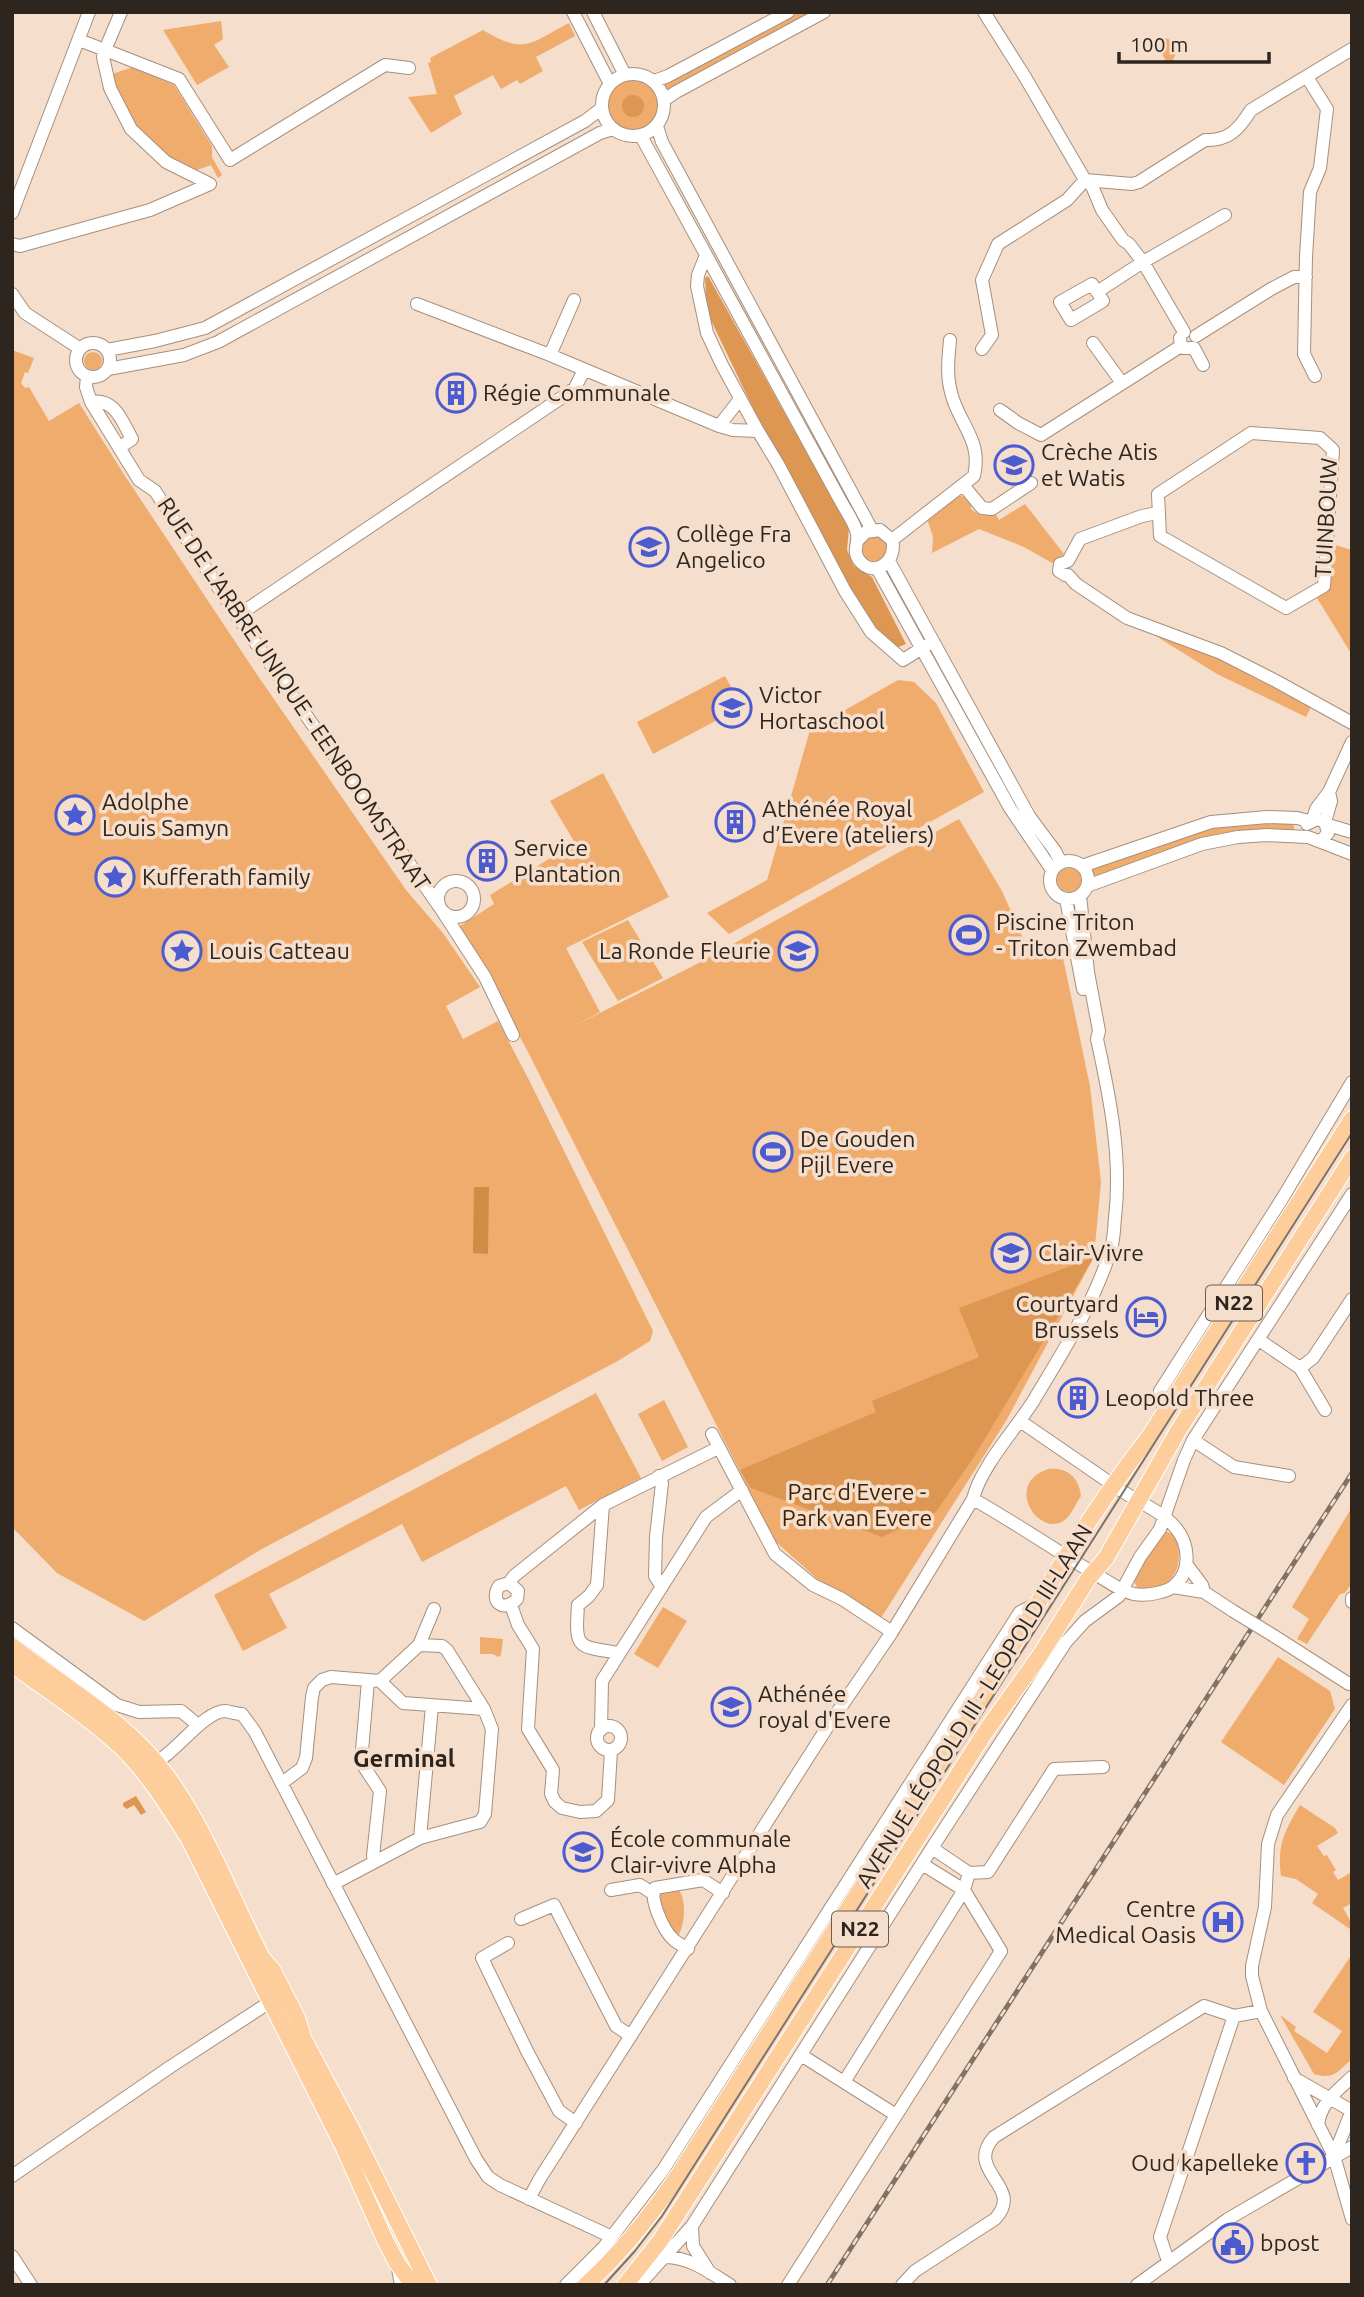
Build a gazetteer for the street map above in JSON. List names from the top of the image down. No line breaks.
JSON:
{"streets":{"main road":["N22","AVENUE LÉOPOLD III - LEOPOLD III-LAAN"],"street":["TUINBOUW","RUE DE L'ARBRE UNIQUE - EENBOOMSTRAAT"]},"districts":["Germinal"],"parks":["Parc d'Evere - Park van Evere"],"places":{"building":["Régie Communale","Athénée Royal d’Evere (ateliers)","Service Plantation","Leopold Three"],"school or university":["Crèche Atis et Watis","Collège Fra Angelico","Victor Hortaschool","La Ronde Fleurie","Clair-Vivre","Athénée royal d'Evere","École communale Clair-vivre Alpha"],"place":["Adolphe Louis Samyn","Kufferath family","Louis Catteau"],"sports":["Piscine Triton - Triton Zwembad","De Gouden Pijl Evere"],"hotel":["Courtyard Brussels"],"hospital":["Centre Medical Oasis"],"church":["Oud kapelleke"],"public building":["bpost"]},"scale_bar":"100 m"}
